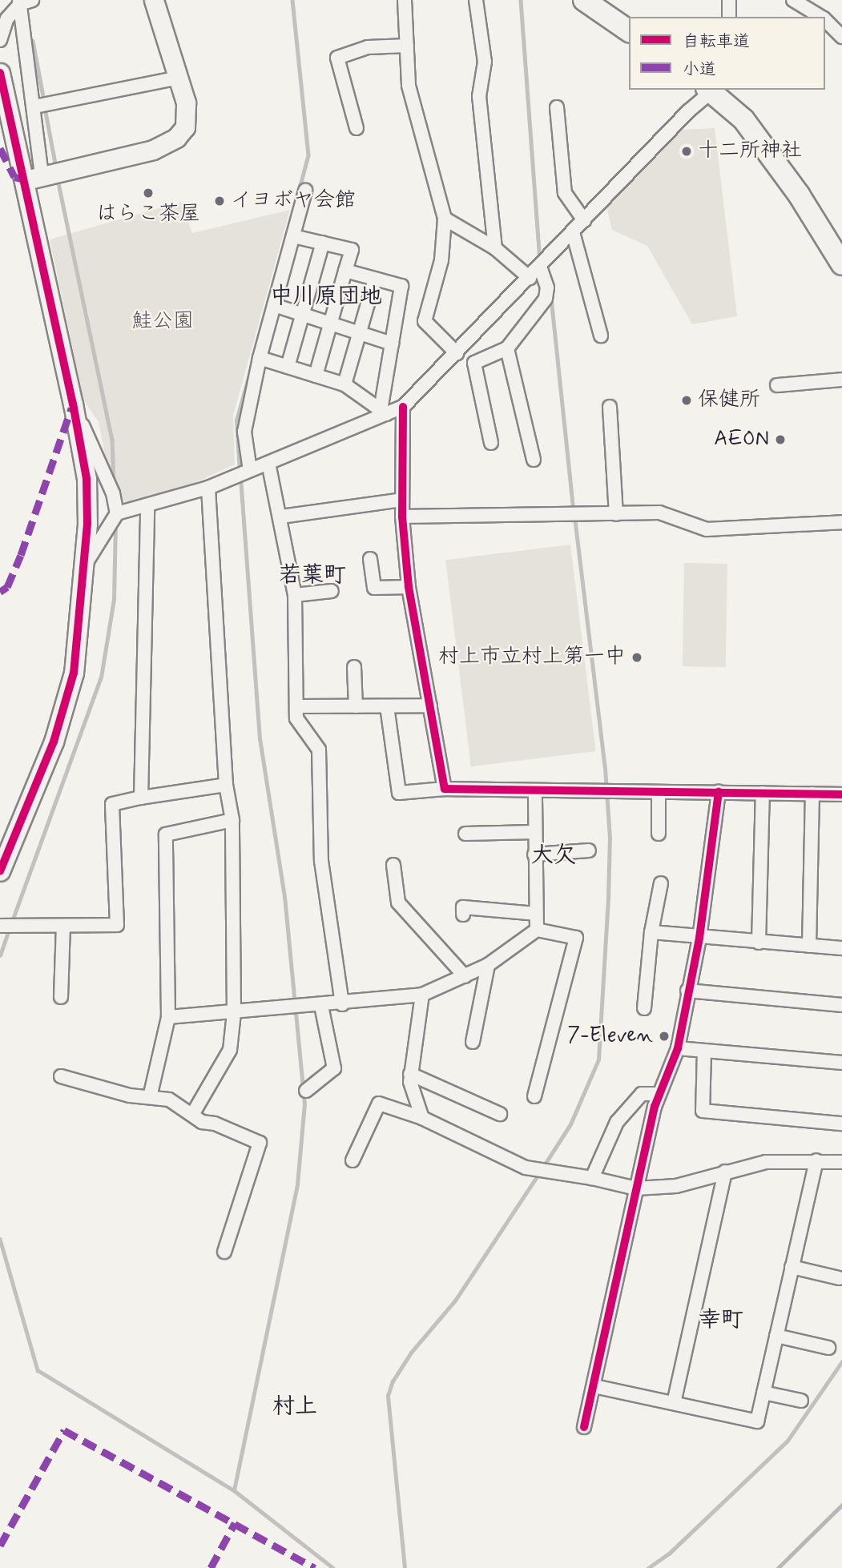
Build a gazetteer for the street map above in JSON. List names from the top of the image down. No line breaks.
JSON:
{"districts":["中川原団地","若葉町","大欠","幸町","村上"],"parks":["鮭公園"],"places":["十二所神社","はらこ茶屋","イヨボヤ会館","保健所","AEON","村上市立村上第一中","7-Eleven"],"legend":["自転車道","小道"]}
